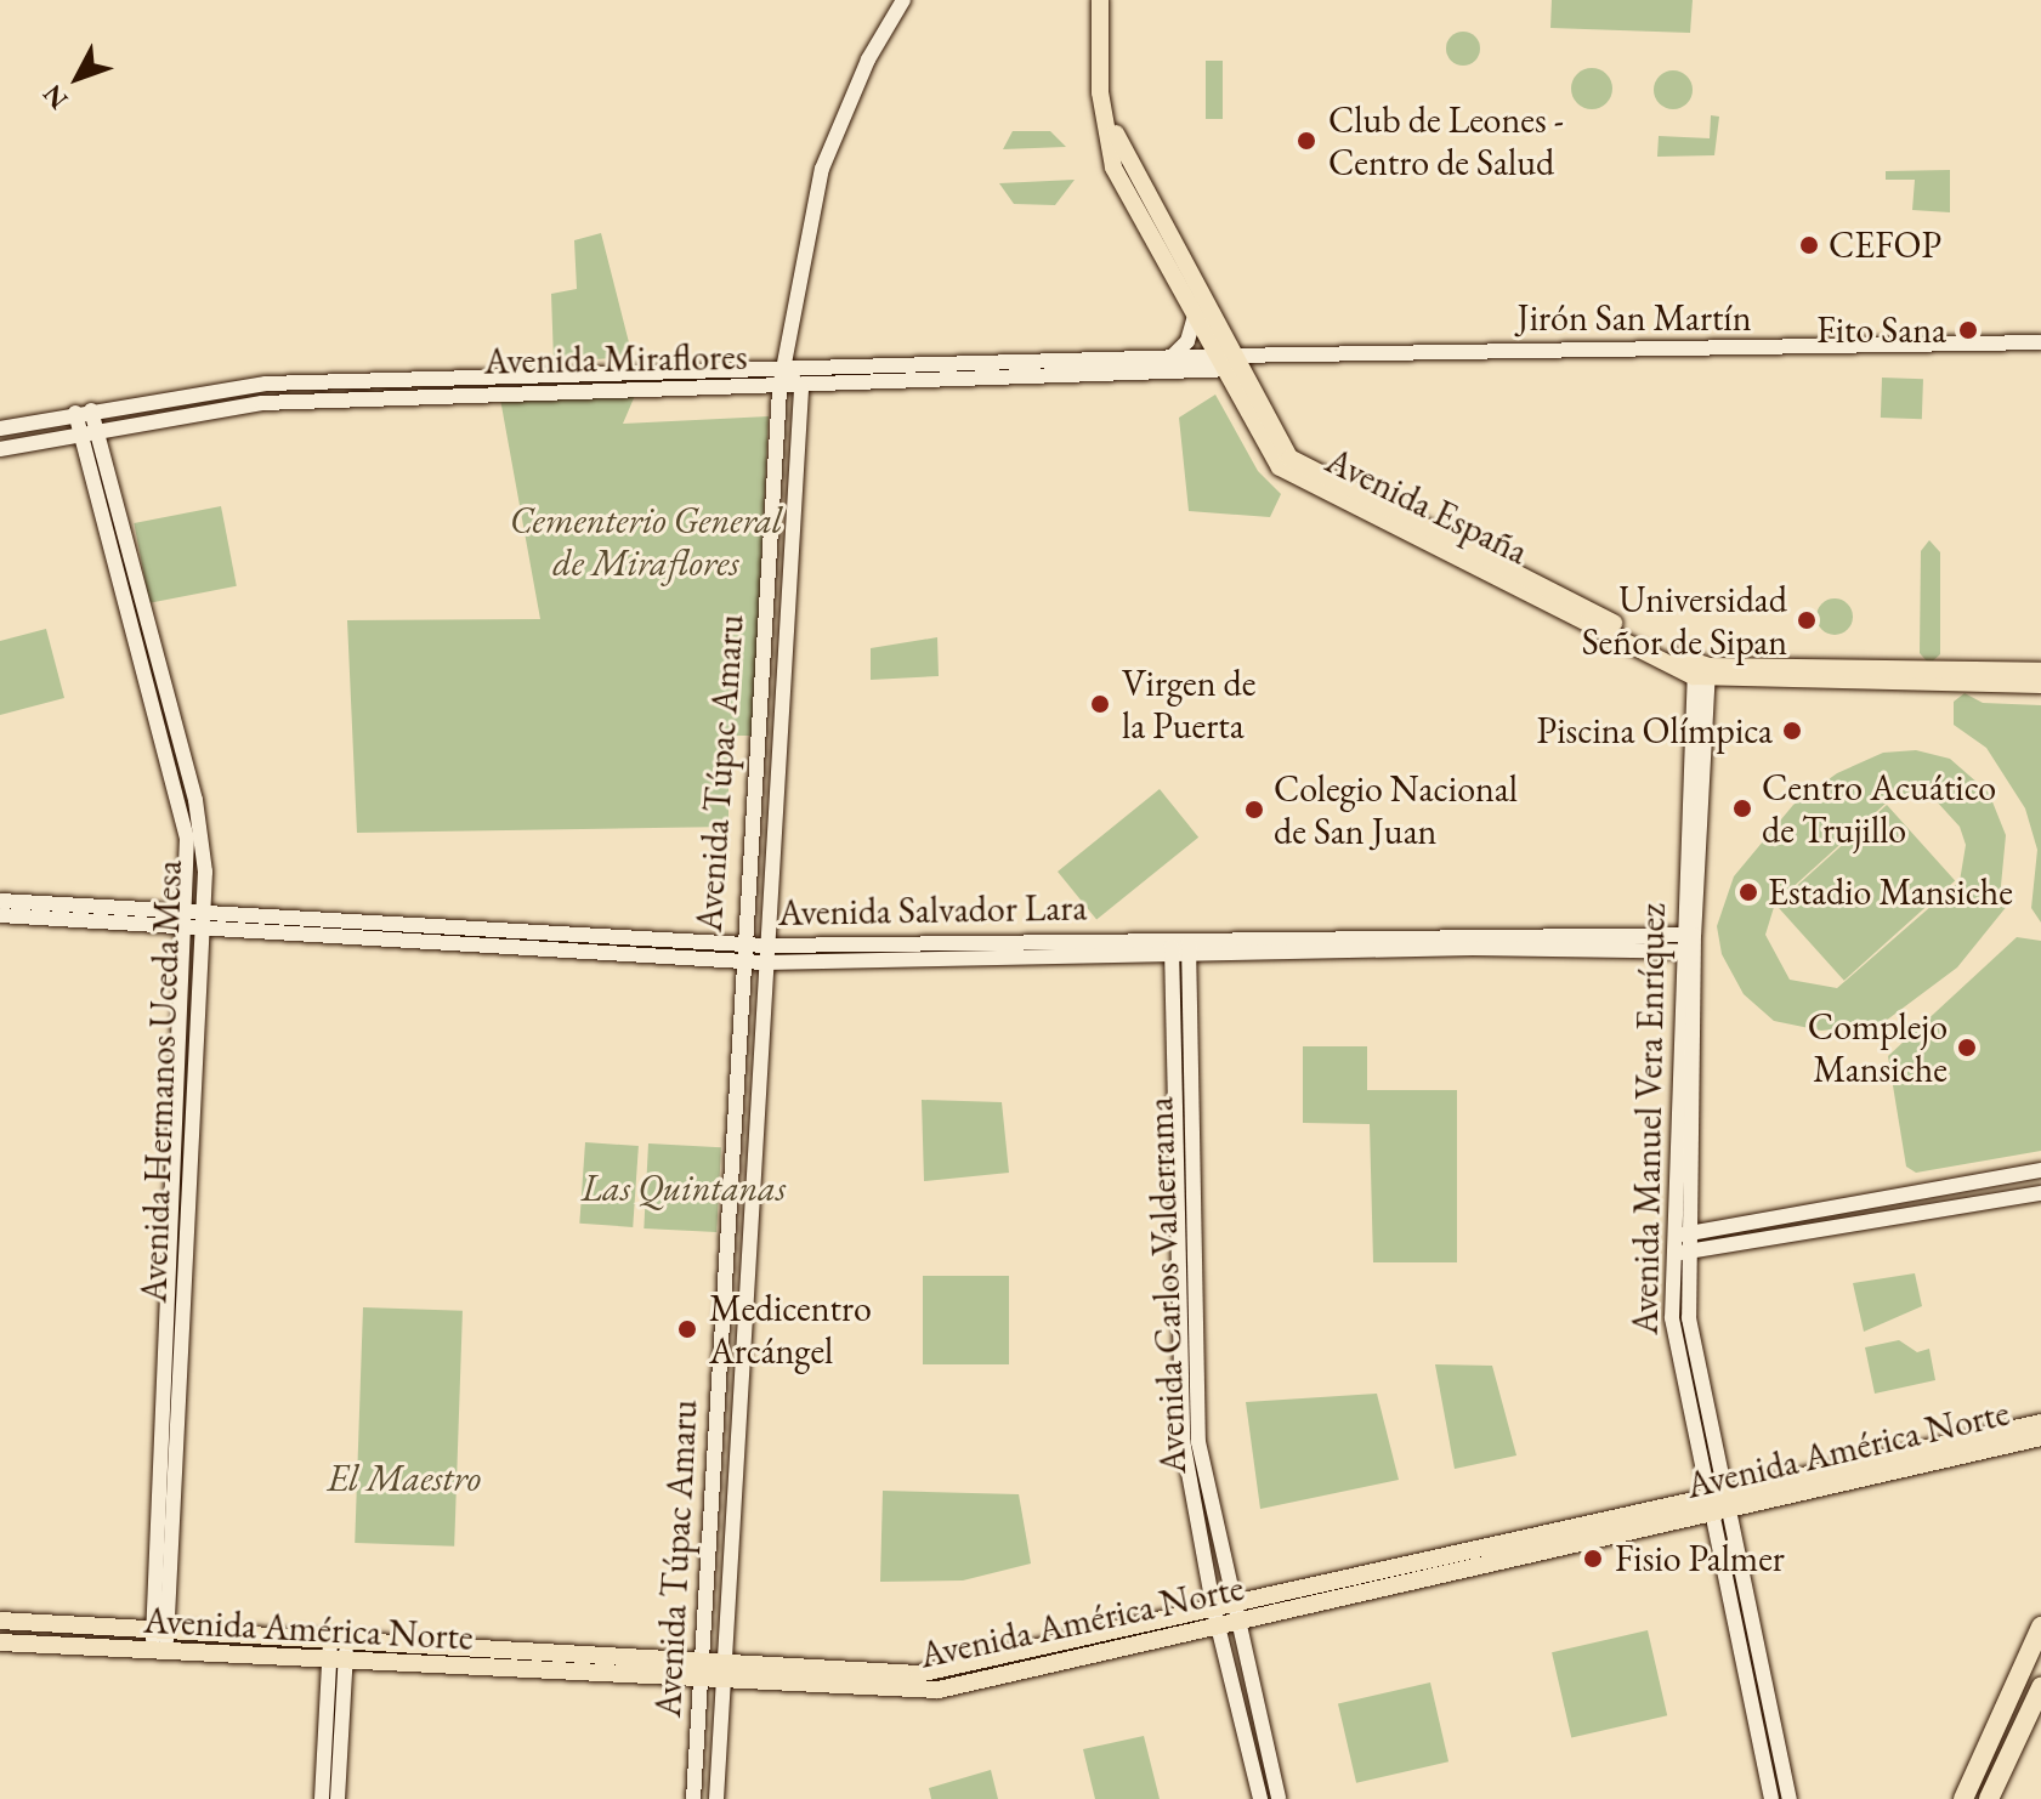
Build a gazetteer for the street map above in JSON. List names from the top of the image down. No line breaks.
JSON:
{"streets":{"main road":["Avenida España","Avenida América Norte"],"street":["Jirón San Martín","Avenida Miraflores","Avenida Túpac Amaru","Avenida Salvador Lara","Avenida Hermanos Uceda Mesa","Avenida Manuel Vera Enríquez","Avenida Carlos Valderrama"]},"crossings":[["Jirón San Martín","Avenida Miraflores"],["Jirón San Martín","Avenida España"],["Avenida Miraflores","Avenida España"],["Avenida Miraflores","Avenida Túpac Amaru"],["Avenida Miraflores","Avenida Hermanos Uceda Mesa"],["Avenida España","Avenida Manuel Vera Enríquez"],["Avenida Túpac Amaru","Avenida Salvador Lara"],["Avenida Túpac Amaru","Avenida América Norte"],["Avenida Salvador Lara","Avenida Hermanos Uceda Mesa"],["Avenida Salvador Lara","Avenida Manuel Vera Enríquez"],["Avenida Salvador Lara","Avenida Carlos Valderrama"],["Avenida Hermanos Uceda Mesa","Avenida América Norte"],["Avenida Manuel Vera Enríquez","Avenida América Norte"],["Avenida Carlos Valderrama","Avenida América Norte"]],"parks":["Cementerio General de Miraflores","Las Quintanas","El Maestro"],"places":["Club de Leones - Centro de Salud","CEFOP","Fito Sana","Universidad Señor de Sipan","Virgen de la Puerta","Piscina Olímpica","Centro Acuático de Trujillo","Colegio Nacional de San Juan","Estadio Mansiche","Complejo Mansiche","Medicentro Arcángel","Fisio Palmer"],"north":"bottom left"}
